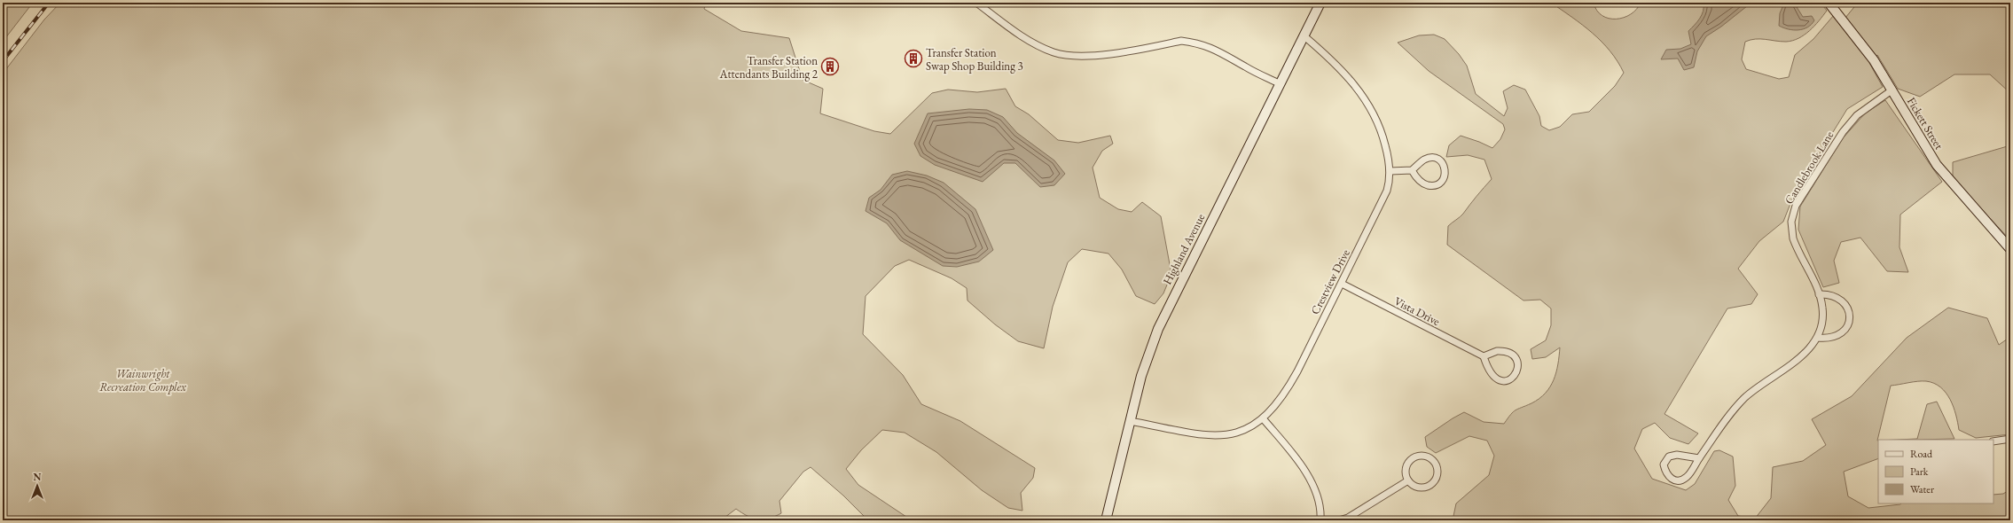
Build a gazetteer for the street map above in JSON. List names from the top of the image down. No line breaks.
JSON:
{"streets":{"street":["Fickett Street","Candlebrook Lane","Highland Avenue","Crestview Drive","Vista Drive"]},"crossings":[["Fickett Street","Candlebrook Lane"],["Highland Avenue","Crestview Drive"],["Crestview Drive","Vista Drive"]],"parks":["Wainwright Recreation Complex"],"places":{"building":["Transfer Station Swap Shop Building 3","Transfer Station Attendants Building 2"]},"legend":["Road","Park","Water"],"north":"top"}
